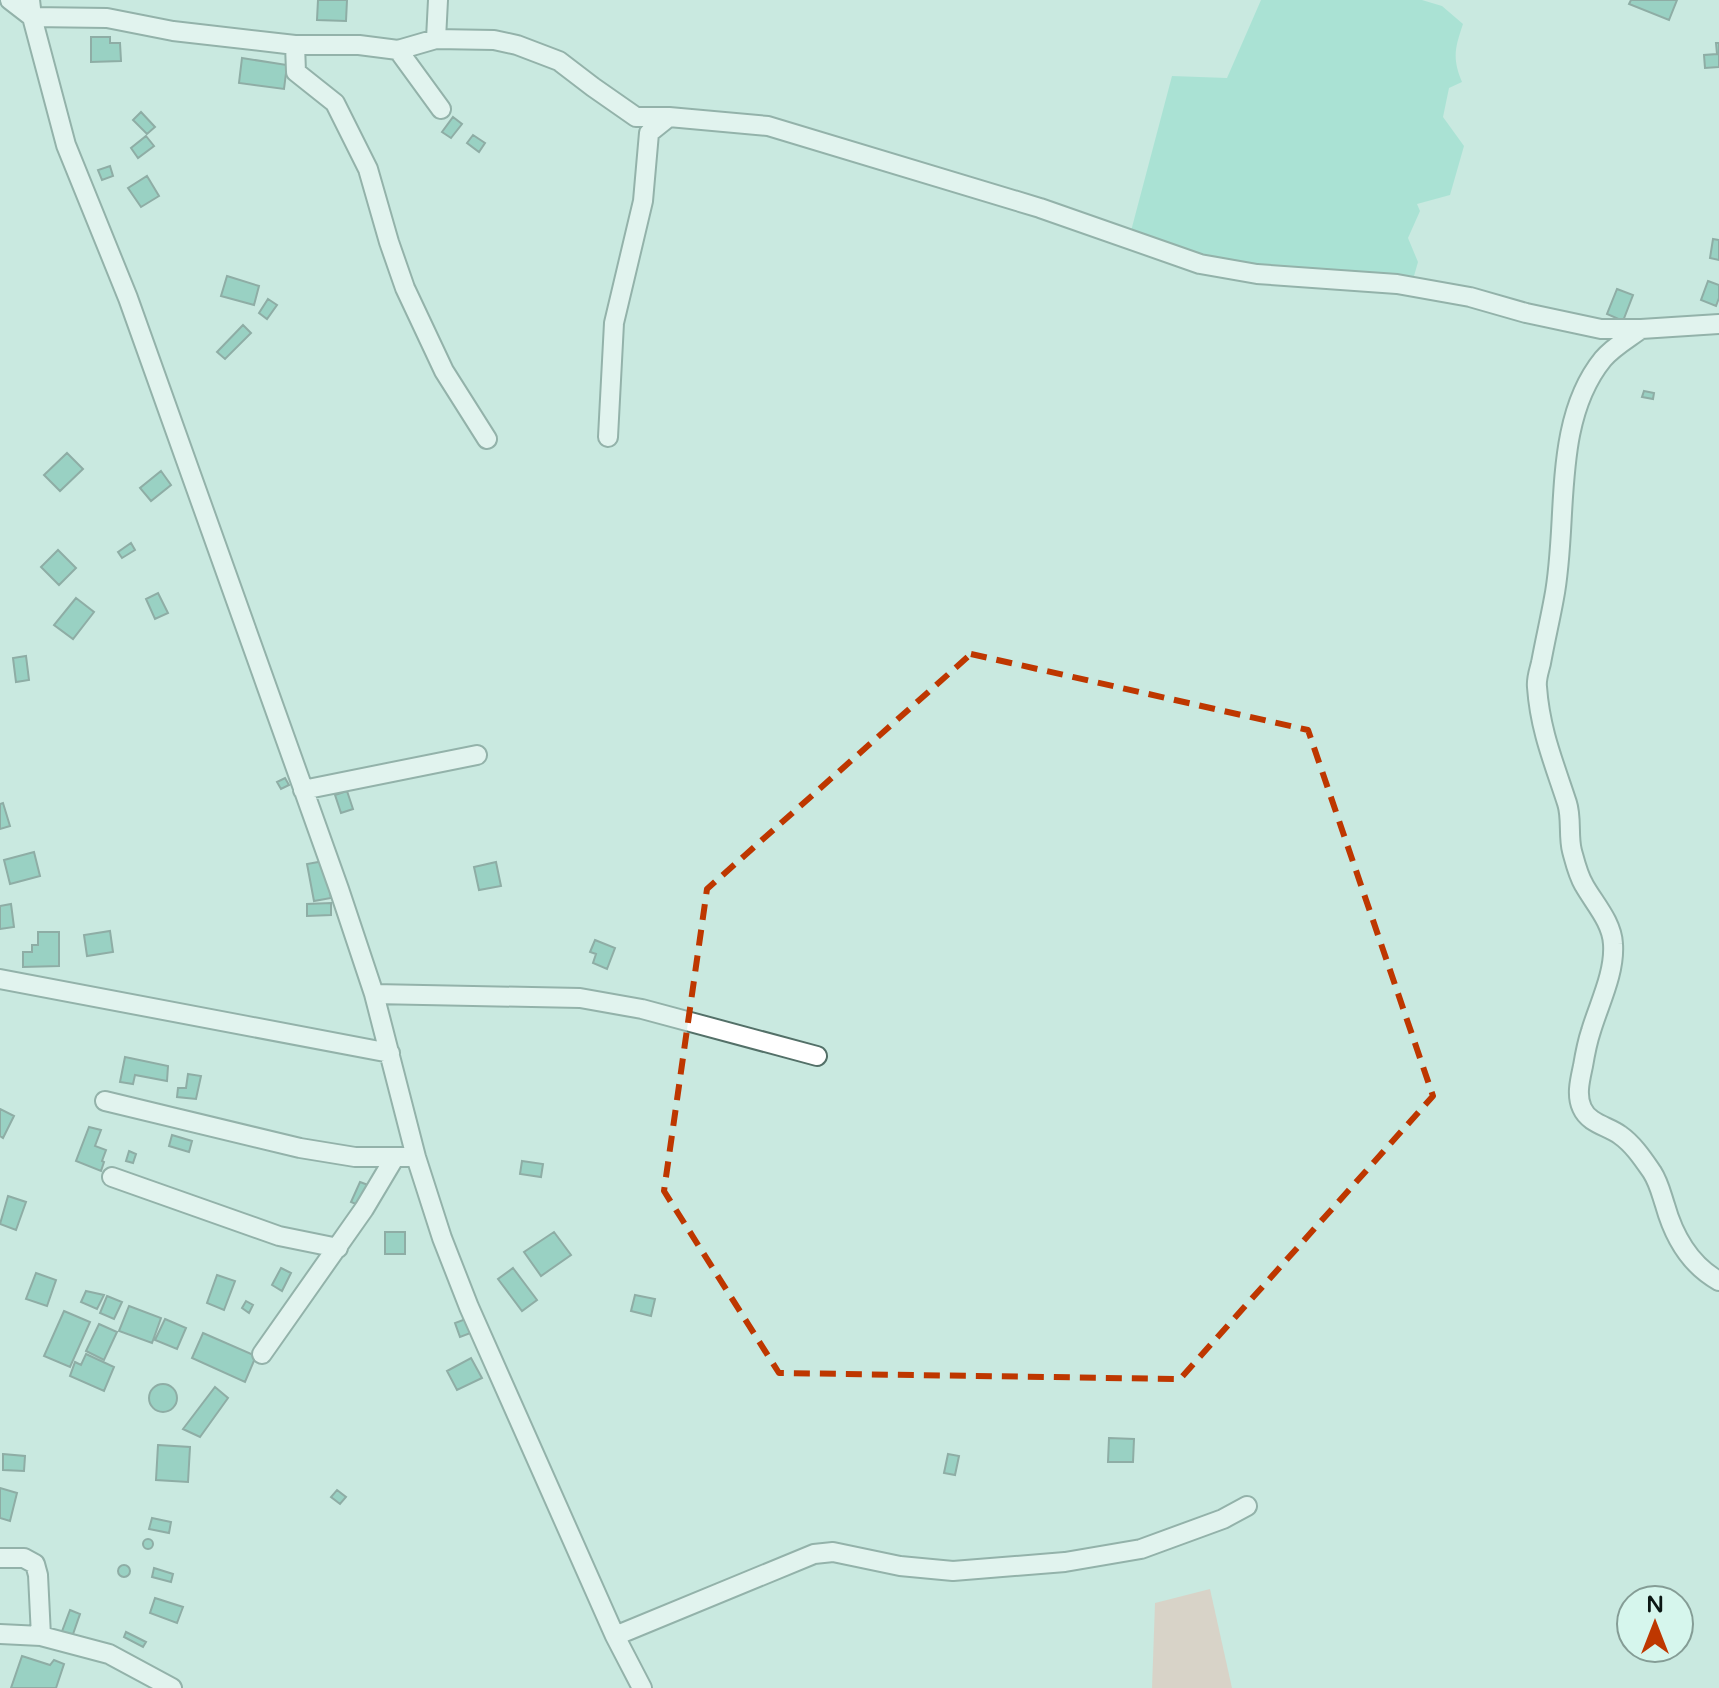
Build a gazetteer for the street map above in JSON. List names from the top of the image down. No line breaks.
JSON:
{"north":"top"}
